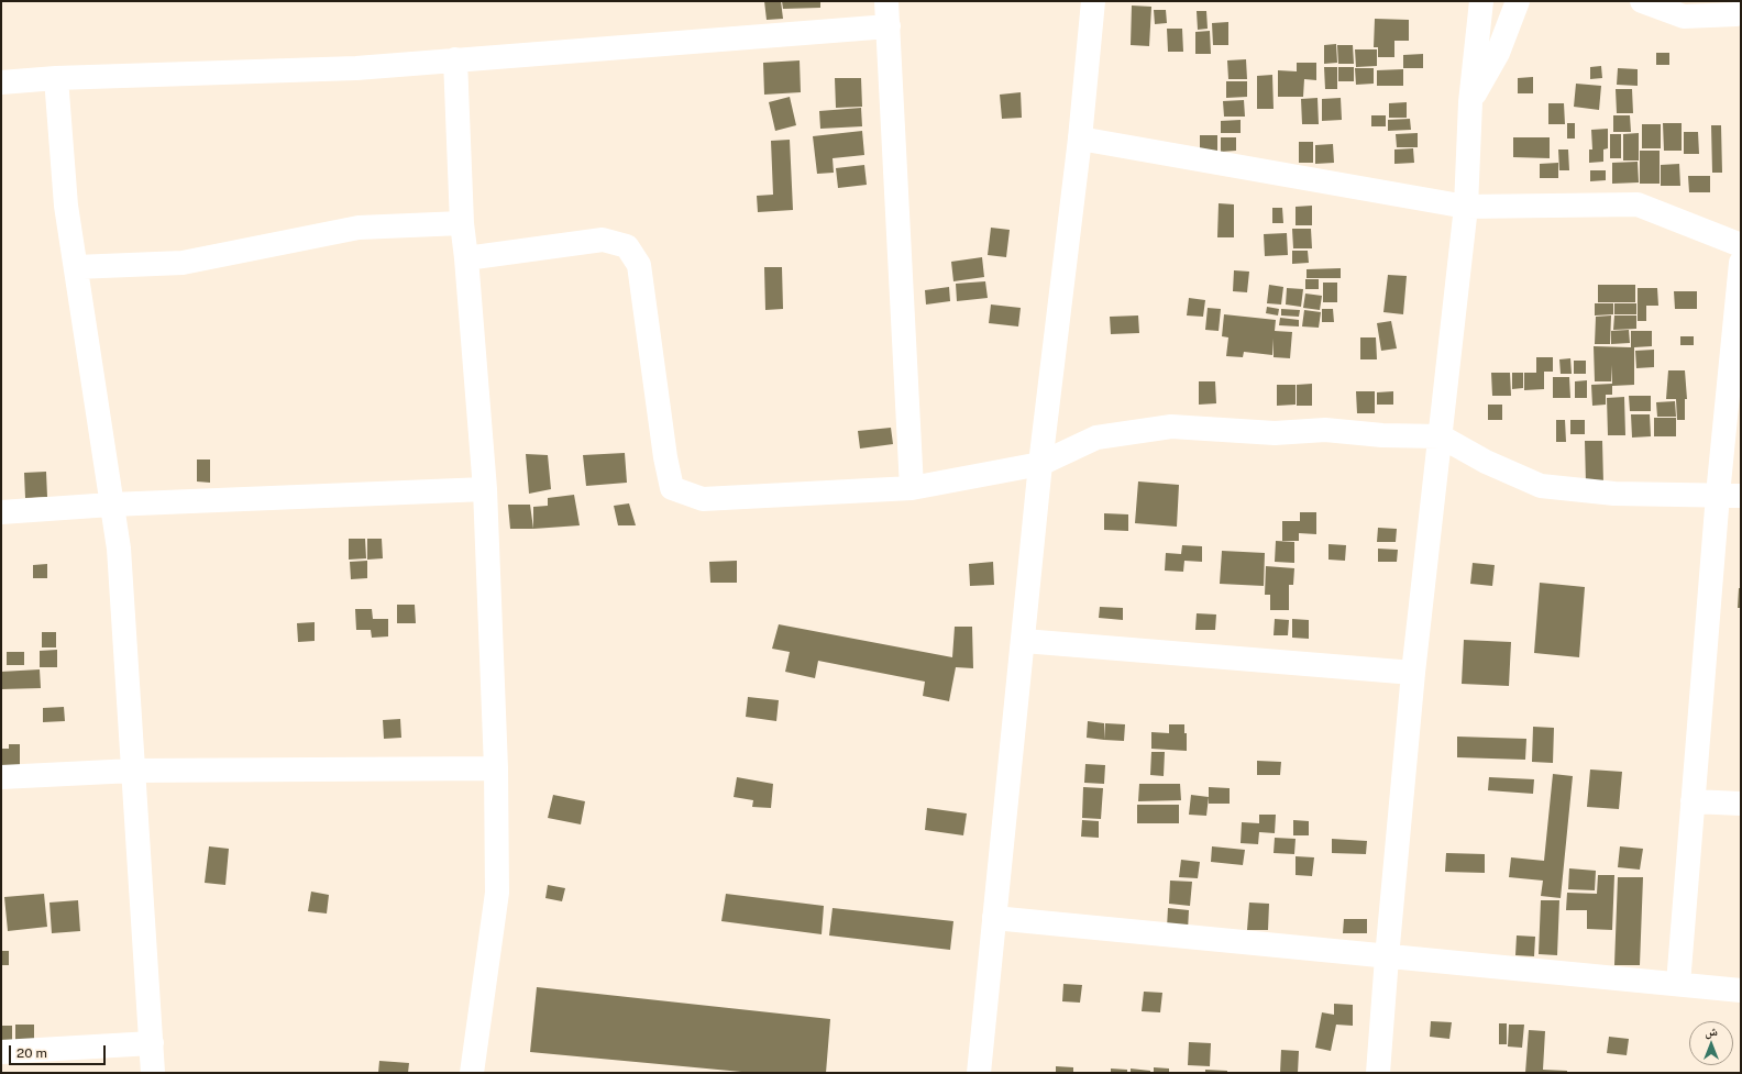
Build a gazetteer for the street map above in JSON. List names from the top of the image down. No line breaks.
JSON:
{"scale_bar":"20 m","north":"top"}
